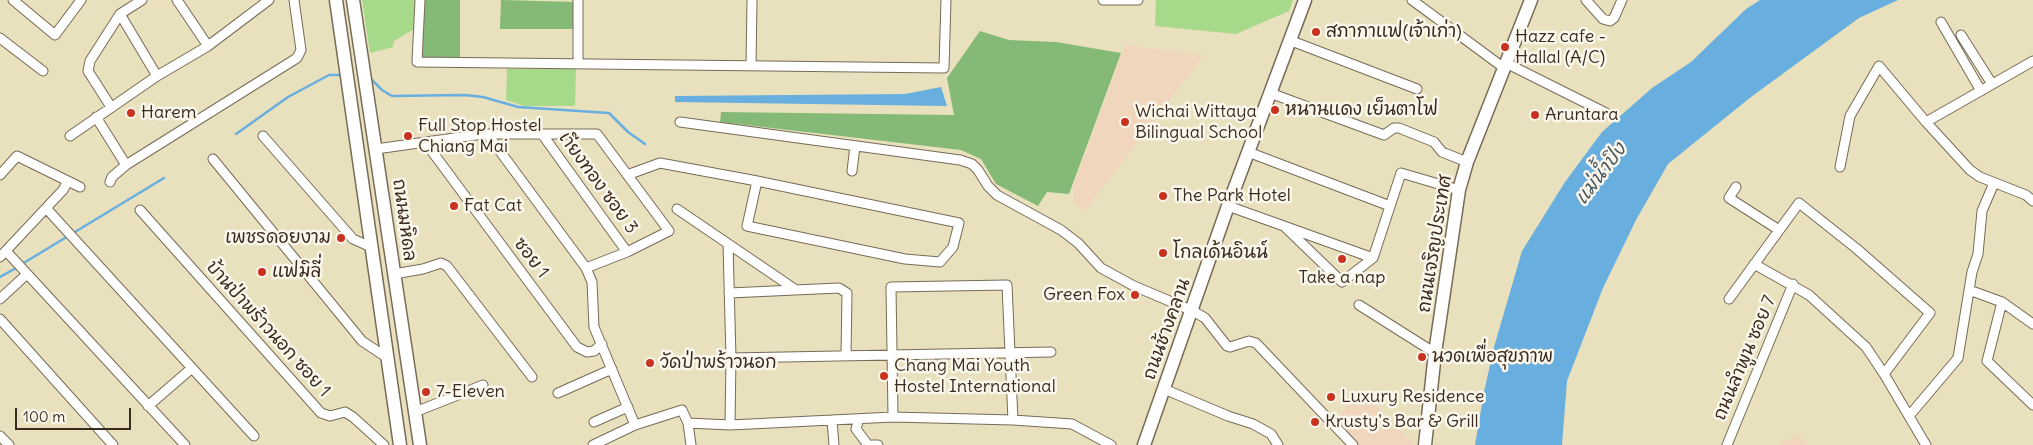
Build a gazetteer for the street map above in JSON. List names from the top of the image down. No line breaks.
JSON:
{"streets":{"street":["เาียงทอง ซอย 3","ถนนมหิดล","ถนนเจริญประเทศ","ซอย 1","บ้านป่าพร้าวนอก ซอย 1","ถนนช้างคลาน","ถนนลำพูน ซอย 7"]},"water":["แม่น้ำปิง"],"places":["สภากาแฟ(เจ้าเก่า)","Hazz cafe - Hallal (A/C)","หนานแดง เย็นตาโฟ","Harem","Aruntara","Wichai Wittaya Bilingual School","Full Stop Hostel Chiang Mai","The Park Hotel","Fat Cat","เพชรดอยงาม","โกลเด้นอินน์","Take a nap","แฟมิลี่","Green Fox","นวดเพื่อสุขภาพ","วัดป่าพร้าวนอก","Chang Mai Youth Hostel International","7-Eleven","Luxury Residence","Krusty's Bar & Grill"],"scale_bar":"100 m"}
